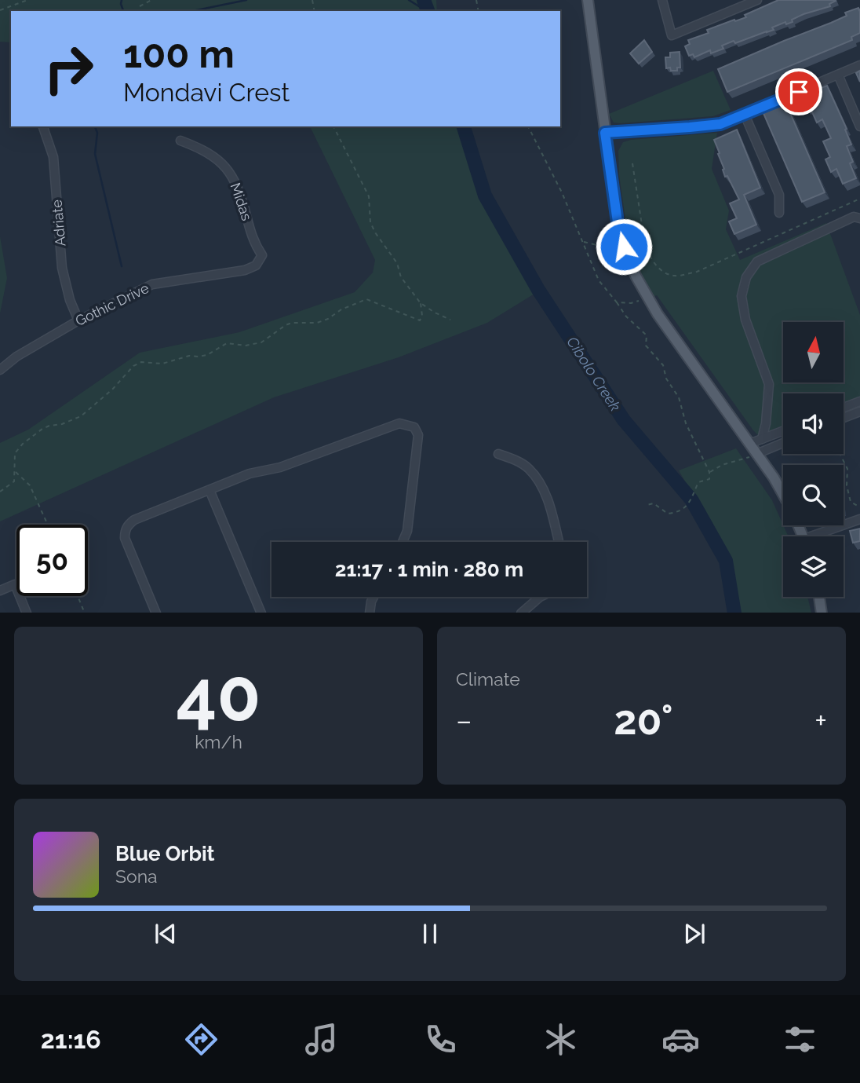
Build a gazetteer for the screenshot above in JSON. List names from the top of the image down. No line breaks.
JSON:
{"streets":{"street":["Midas","Adriate","Gothic Drive"]},"crossings":[["Midas","Gothic Drive"],["Adriate","Gothic Drive"]],"water":["Cibolo Creek"],"north":"top","page":{"turn":["100 m","Mondavi Crest"],"limit":"50","trip":"21:17 · 1 min · 280 m","tile":[["40","km/h"],"Climate"],"heat":["−","20°","+"],"song":["Blue Orbit","Sona"],"tabs":"21:16"}}
